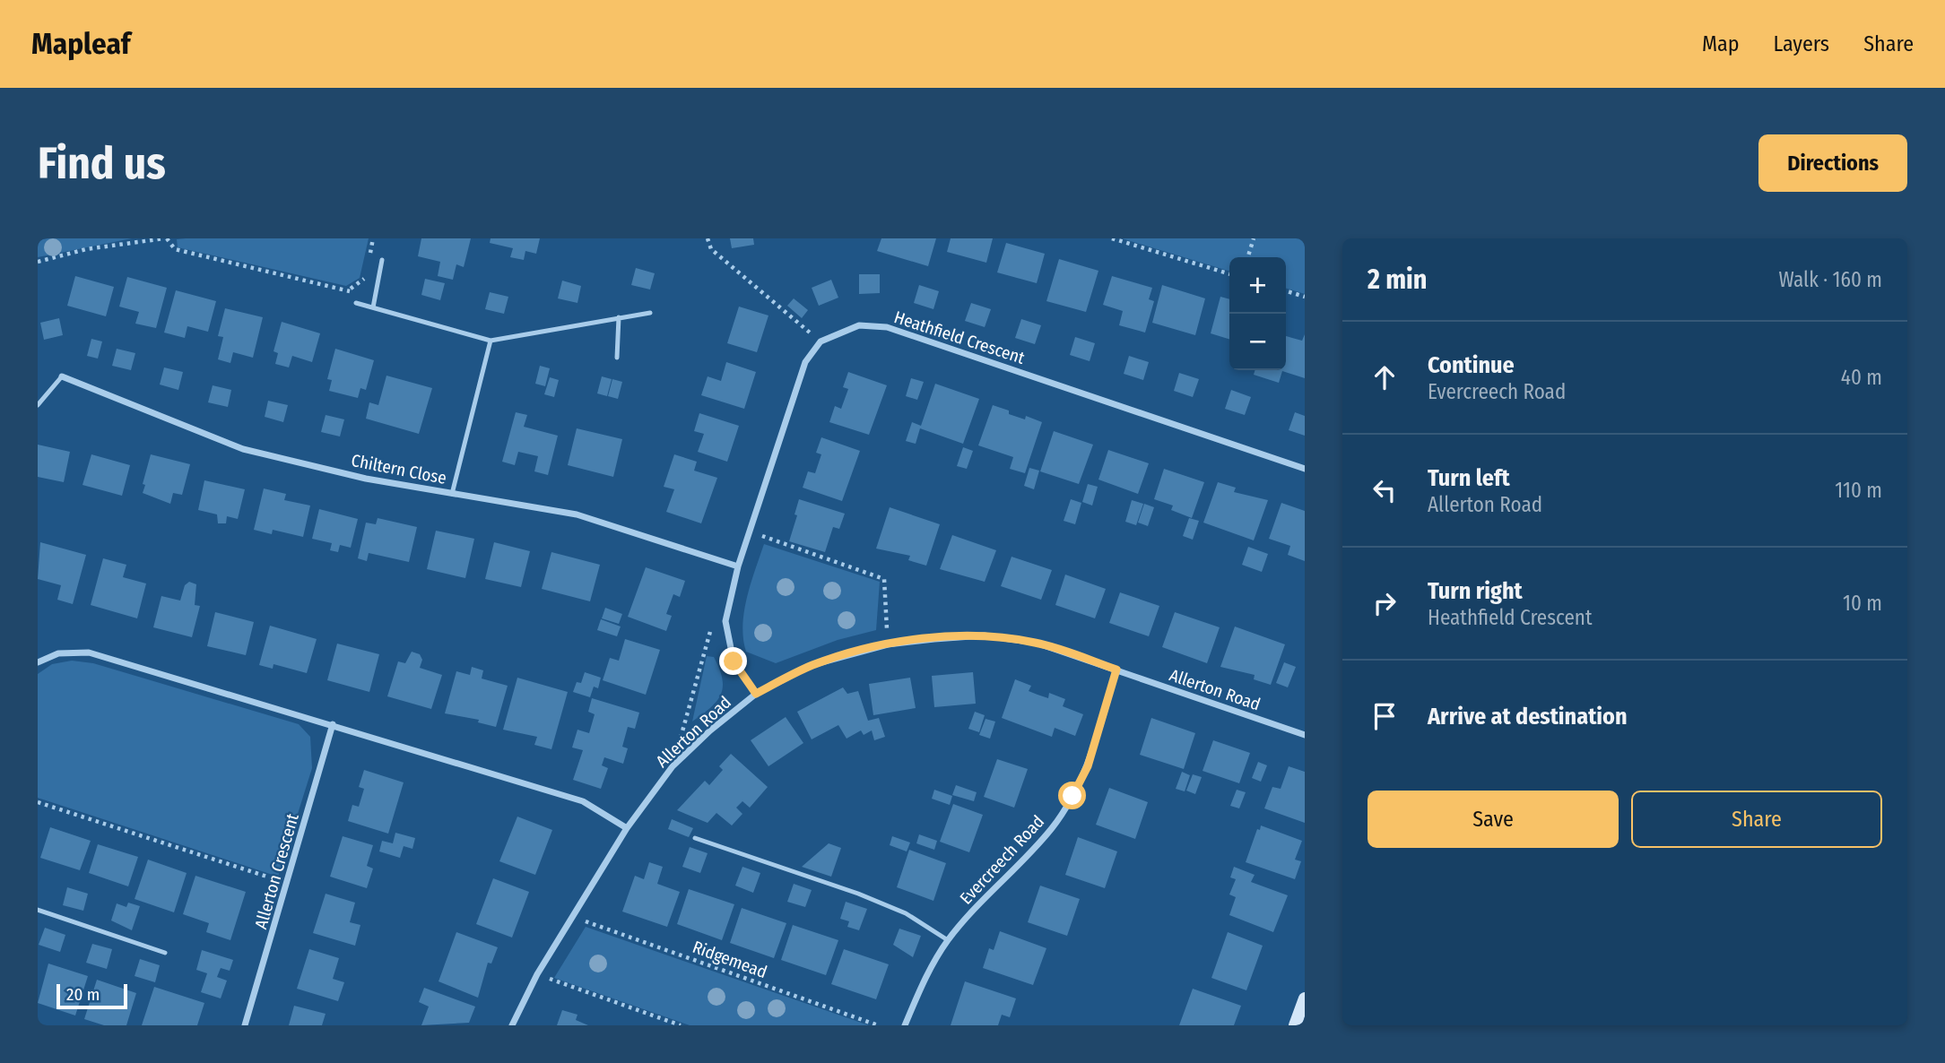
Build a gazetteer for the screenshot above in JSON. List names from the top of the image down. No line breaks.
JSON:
{"streets":{"street":["Heathfield Crescent","Chiltern Close","Allerton Road","Evercreech Road","Allerton Crescent"],"path":["Ridgemead"]},"crossings":[["Allerton Road","Evercreech Road"],["Allerton Road","Ridgemead"]],"scale_bar":"20 m","page":{"header":"Mapleaf","nav":["Map","Layers","Share"],"buttons":["Directions",["Save","Share"]],"title":"Find us","heading":["2 min","Walk · 160 m"],"map_buttons":["+","−"],"list":[["Continue","Evercreech Road","40 m"],["Turn left","Allerton Road","110 m"],["Turn right","Heathfield Crescent","10 m"],"Arrive at destination"],"scale":"20 m"}}
